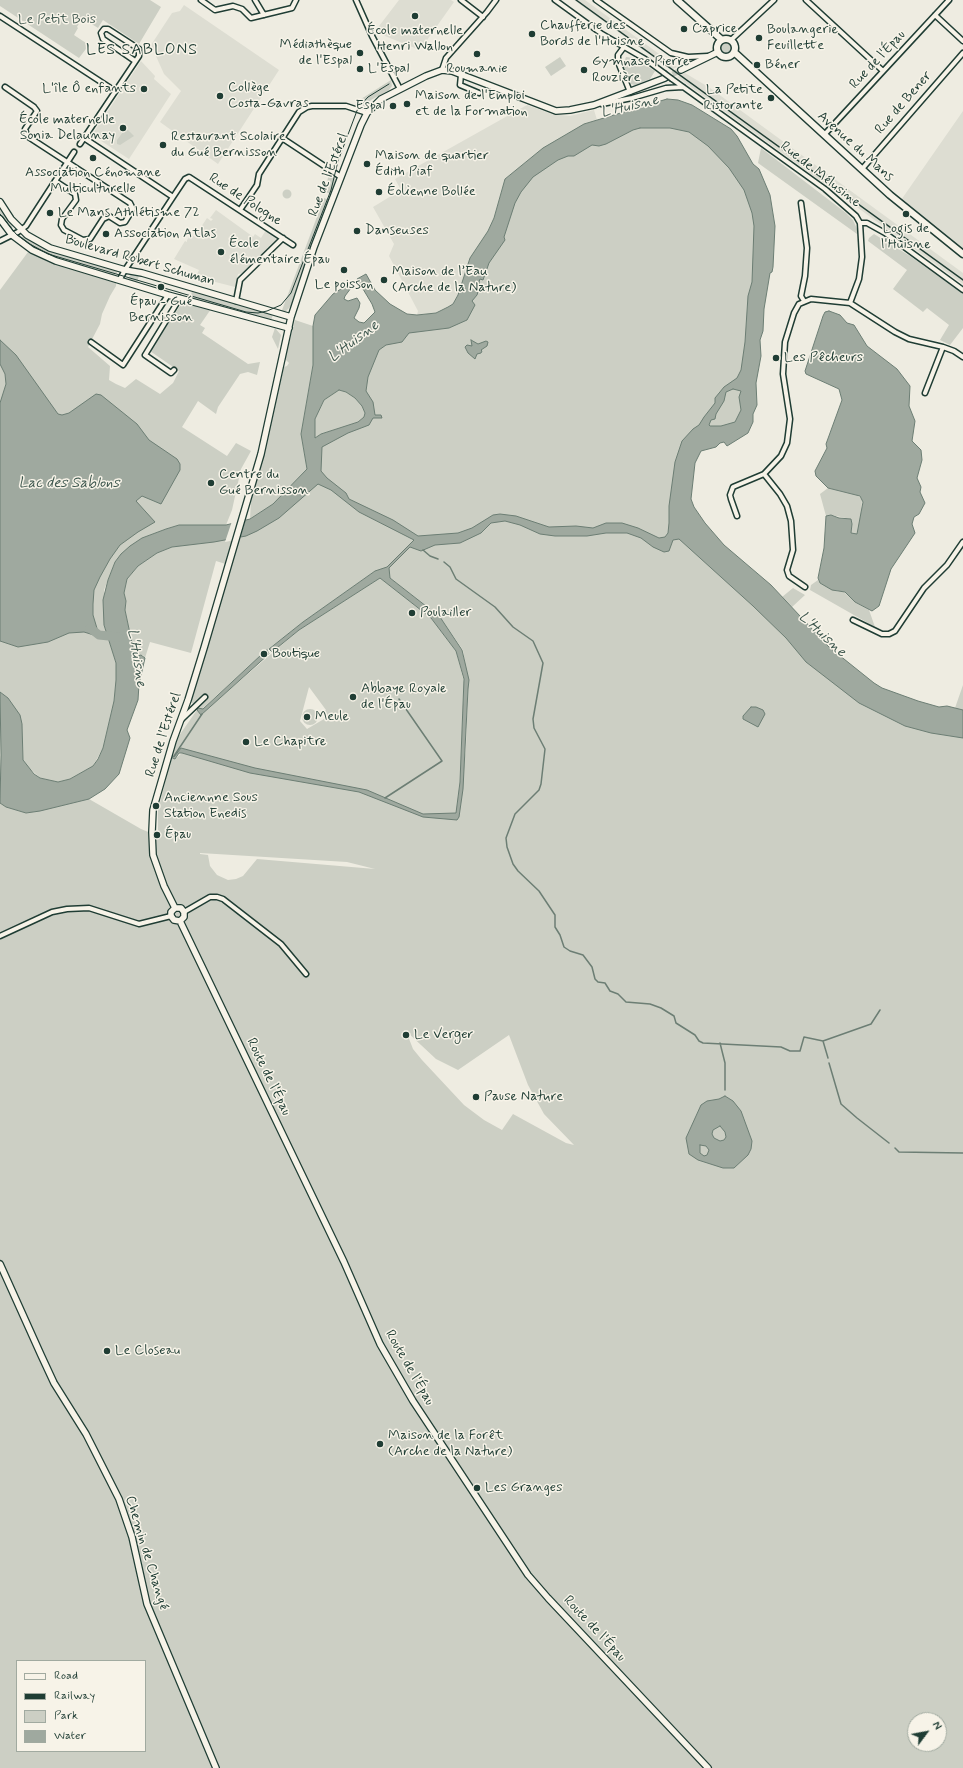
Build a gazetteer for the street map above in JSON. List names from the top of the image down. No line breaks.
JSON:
{"streets":{"main road":["Avenue du Mans"],"street":["Rue de l'Épau","Rue de Bener","Rue de l'Estérel","Rue de Mélusine","Rue de Pologne","Boulevard Robert Schuman","Route de l'Épau","Chemin de Changé"]},"crossings":[["Rue de l'Épau","Avenue du Mans"],["Rue de Bener","Avenue du Mans"],["Rue de l'Estérel","Boulevard Robert Schuman"],["Rue de l'Estérel","Route de l'Épau"],["Rue de Pologne","Boulevard Robert Schuman"]],"districts":["LES SABLONS"],"water":["L'Huisne","Lac des Sablons"],"parks":["Le Petit Bois"],"places":["École maternelle Henri Wallon","Caprice","Chaufferie des Bords de l'Huisne","Boulangerie Feuillette","Médiathèque de l'Espal","Roumanie","Béner","L'Espal","Gymnase Pierre Rouzière","L'île Ô enfants","Collège Costa-Gavras","La Petite Ristorante","Maison de l'Emploi et de la Formation","Espal","École maternelle Sonia Delaunay","Restaurant Scolaire du Gué Bernisson","Association Cénomane Multiculturelle","Maison de quartier Édith Piaf","Éolienne Bollée","Le Mans Athlétisme 72","Logis de l'Huisne","Danseuses","Association Atlas","École élémentaire Épau","Le poisson","Maison de l’Eau (Arche de la Nature)","Épau - Gué Bernisson","Les Pêcheurs","Centre du Gué Bernisson","Poulailler","Boutique","Abbaye Royale de l'Épau","Meule","Le Chapitre","Anciennne Sous Station Enedis","Épau","Le Verger","Pause Nature","Le Closeau","Maison de la Forêt (Arche de la Nature)","Les Granges"],"legend":["Road","Railway","Park","Water"],"north":"top right"}
